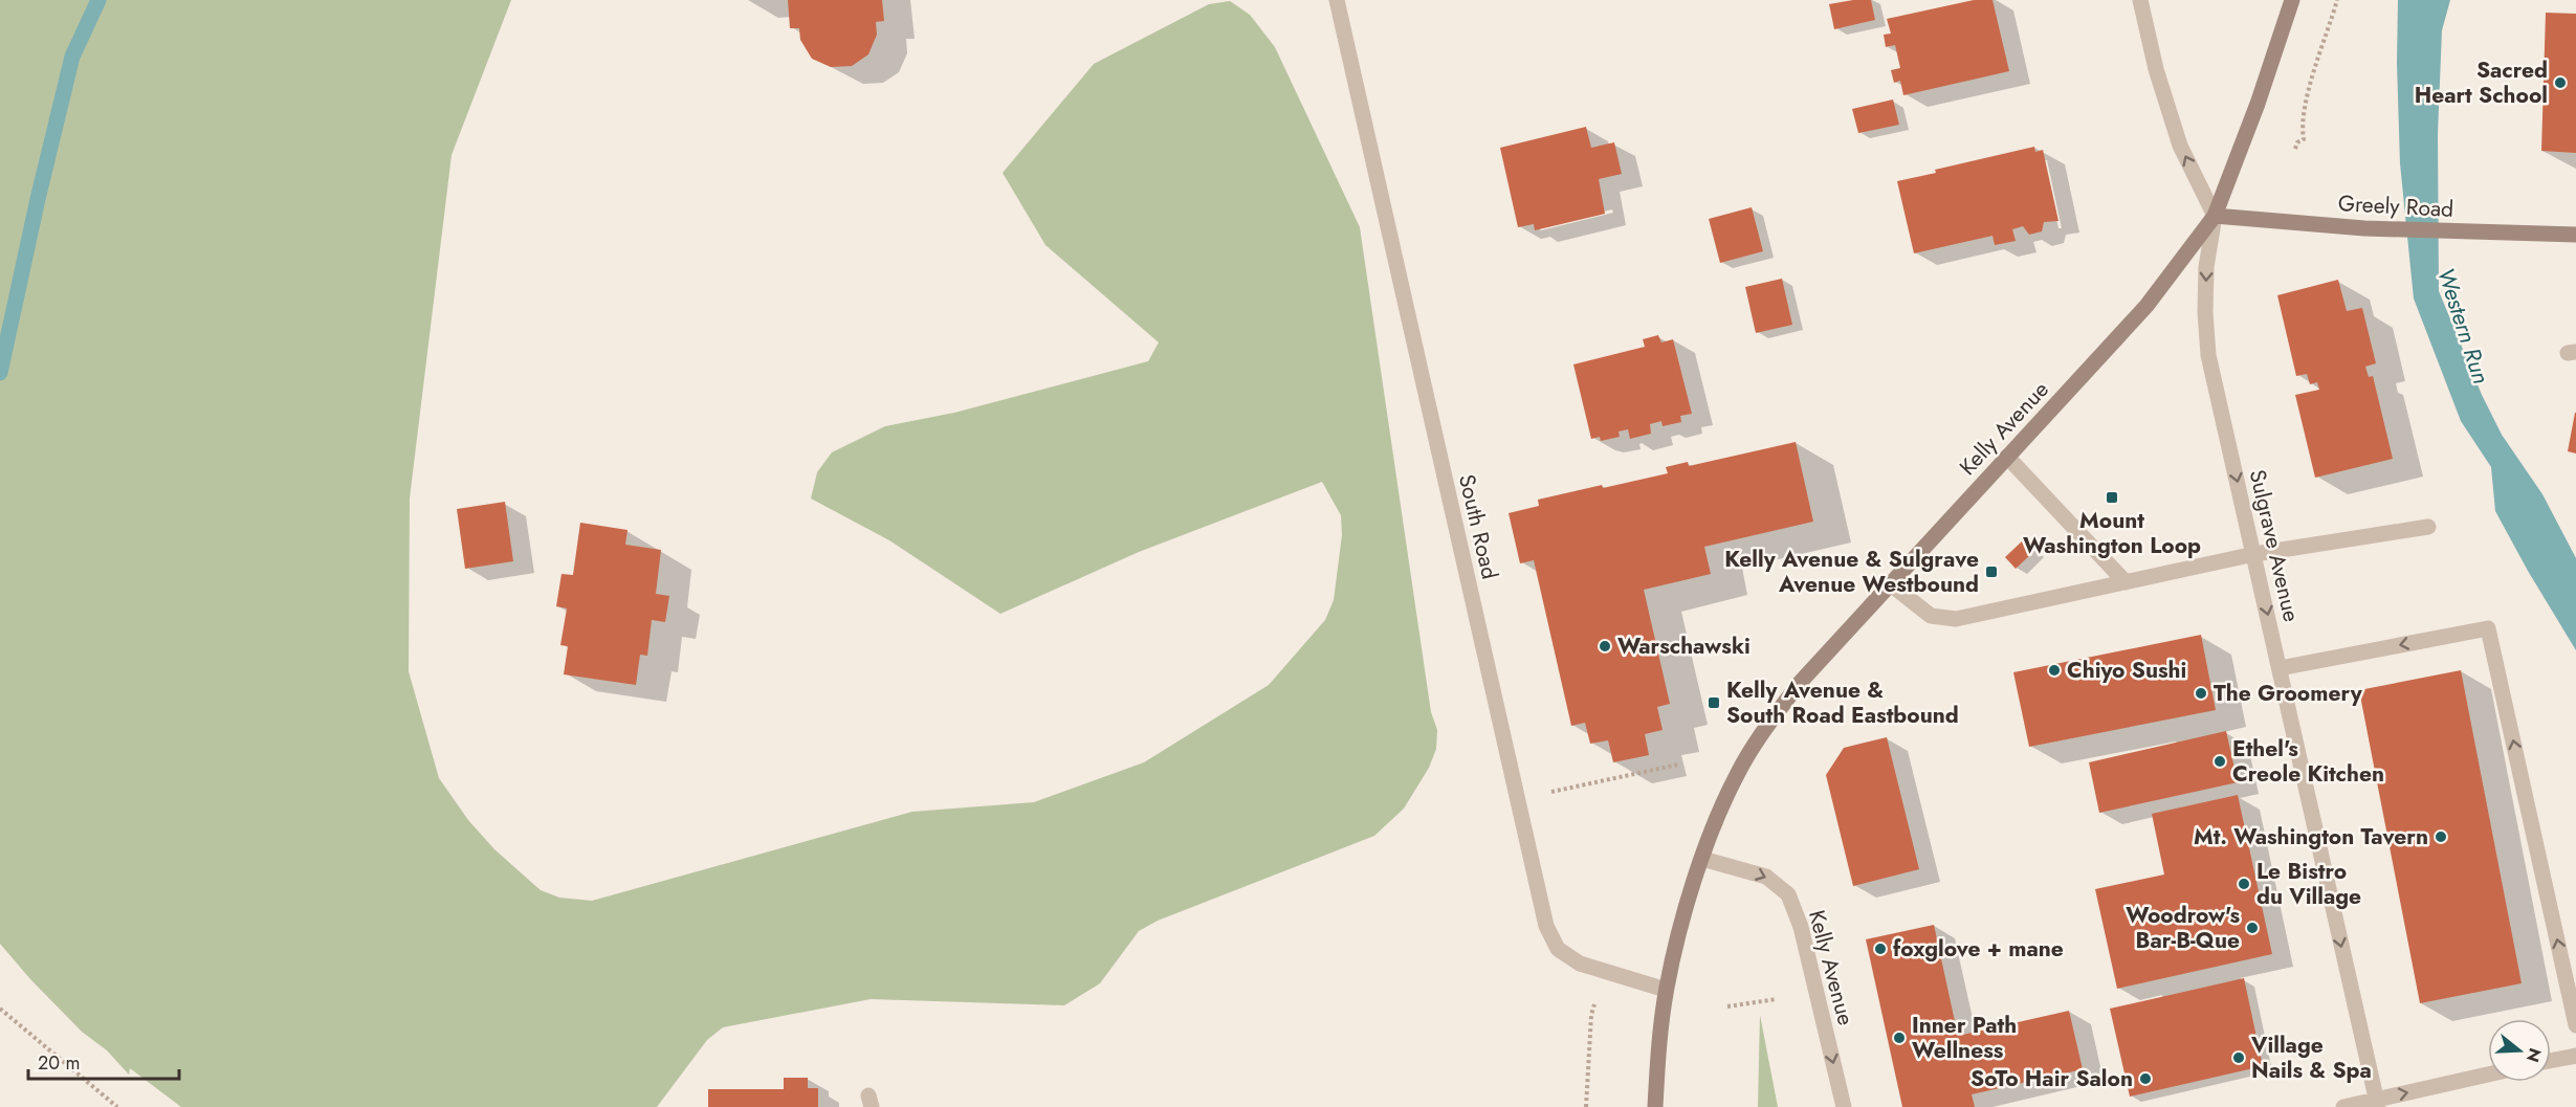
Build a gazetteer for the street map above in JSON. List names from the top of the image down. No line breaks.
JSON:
{"streets":{"main road":["Greely Road","Kelly Avenue"],"street":["South Road","Sulgrave Avenue"]},"crossings":[["Greely Road","Kelly Avenue"],["Greely Road","Sulgrave Avenue"],["Kelly Avenue","South Road"],["Kelly Avenue","Sulgrave Avenue"]],"one_way":["Sulgrave Avenue"],"water":["Western Run"],"places":{"other":["Sacred Heart School","Warschawski","Chiyo Sushi","The Groomery","Ethel's Creole Kitchen","Mt. Washington Tavern","Le Bistro du Village","Woodrow's Bar-B-Que","foxglove + mane","Inner Path Wellness","Village Nails & Spa","SoTo Hair Salon"],"transit":["Mount Washington Loop","Kelly Avenue & Sulgrave Avenue Westbound","Kelly Avenue & South Road Eastbound"]},"scale_bar":"20 m","north":"right"}
